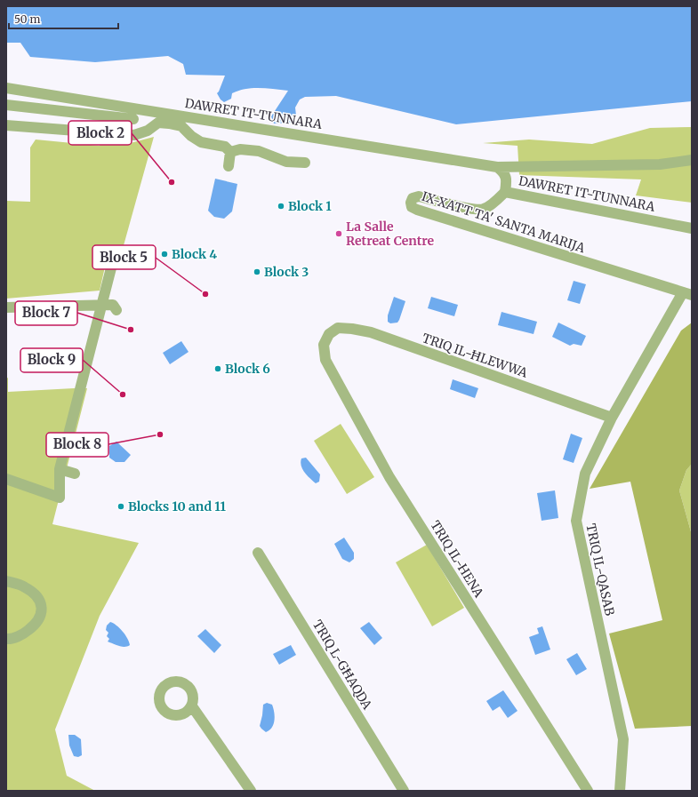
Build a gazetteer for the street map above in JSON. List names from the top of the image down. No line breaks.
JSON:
{"streets":{"street":["DAWRET IT-TUNNARA","IX-XATT TA' SANTA MARIJA","TRIQ IL-ĦLEWWA","TRIQ IL-HENA","TRIQ IL-QASAB","TRIQ L-GĦAQDA"]},"crossings":[["DAWRET IT-TUNNARA","IX-XATT TA' SANTA MARIJA"],["IX-XATT TA' SANTA MARIJA","TRIQ IL-QASAB"],["TRIQ IL-ĦLEWWA","TRIQ IL-HENA"],["TRIQ IL-ĦLEWWA","TRIQ IL-QASAB"]],"places":["Block 2","Block 1","La Salle Retreat Centre","Block 4","Block 3","Block 5","Block 7","Block 6","Block 9","Block 8","Blocks 10 and 11"],"scale_bar":"50 m"}
